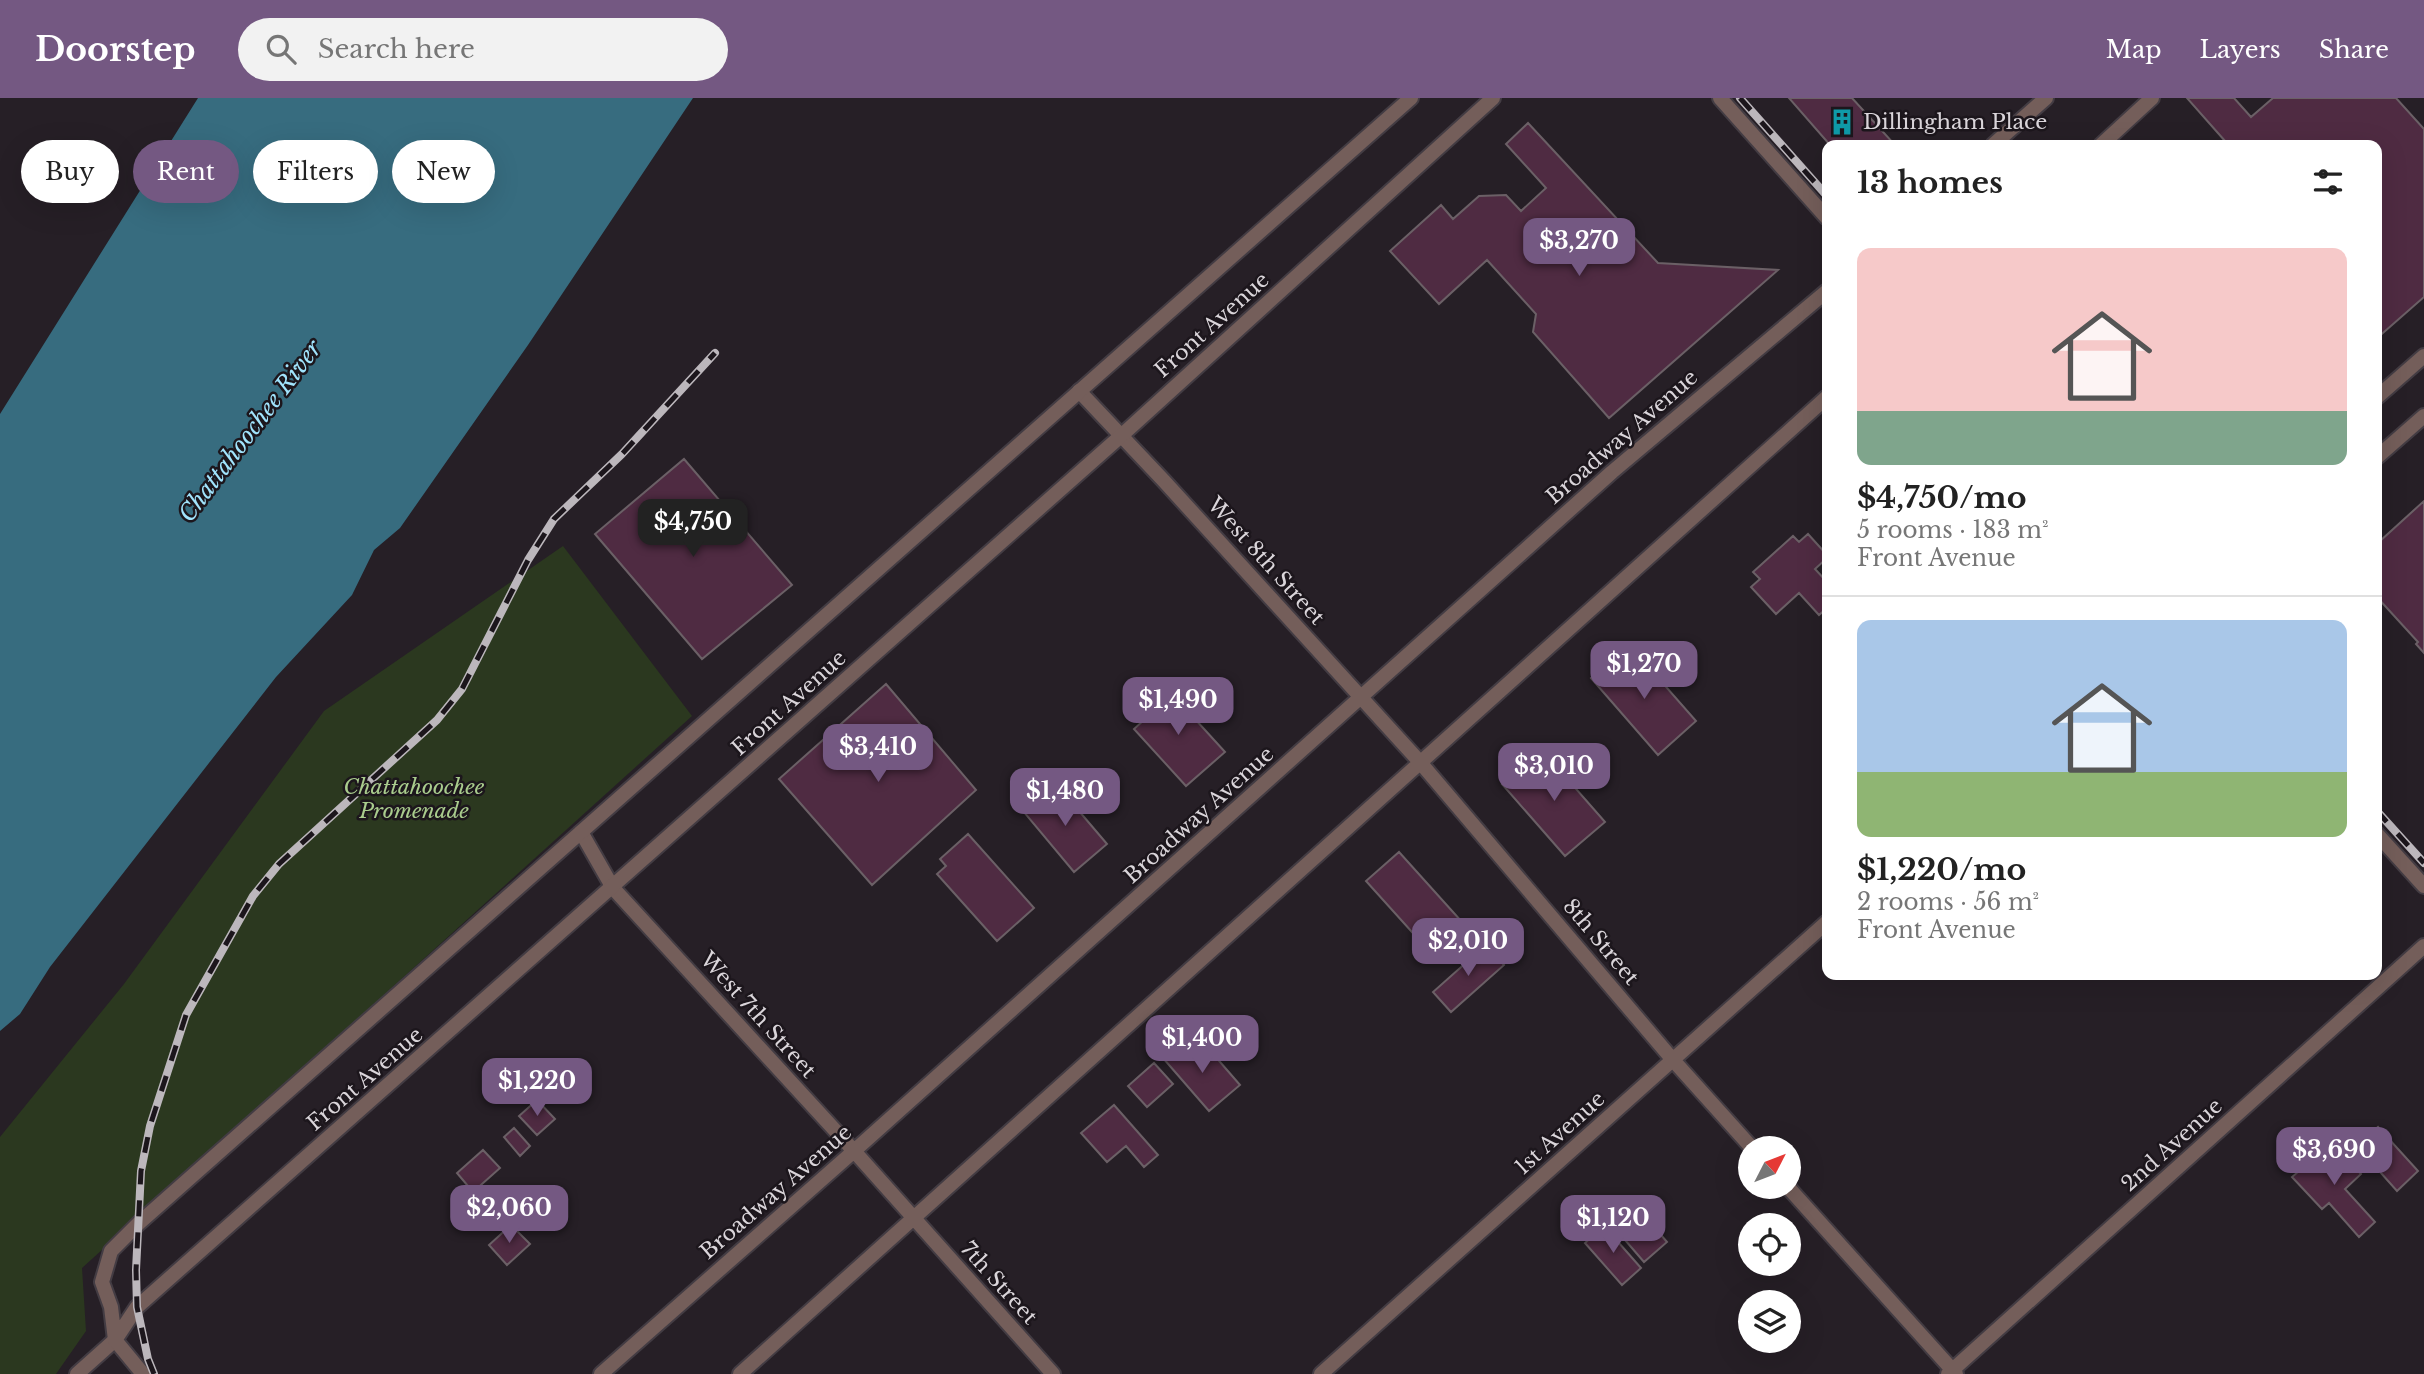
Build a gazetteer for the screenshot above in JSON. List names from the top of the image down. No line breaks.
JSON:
{"streets":{"street":["Front Avenue","Broadway Avenue","West 8th Street","8th Street","West 7th Street","1st Avenue","2nd Avenue","7th Street"]},"crossings":[["Front Avenue","West 8th Street"],["Front Avenue","West 7th Street"],["Broadway Avenue","West 8th Street"],["Broadway Avenue","West 7th Street"],["West 8th Street","8th Street"],["8th Street","1st Avenue"],["West 7th Street","7th Street"]],"water":["Chattahoochee River"],"parks":["Chattahoochee Promenade"],"places":{"building":["Dillingham Place"]},"north":"top right","page":{"header":"Doorstep","search":"Search here","nav":["Map","Layers","Share"],"chip":["Buy","Rent","Filters","New"],"heading":"13 homes","price":["$3,270","$4,750","$1,270","$1,490","$3,410","$3,010","$1,480","$2,010","$1,400","$1,220","$3,690","$2,060","$1,120"],"list":[{"name":"$4,750/mo","note":"5 rooms · 183 m² · Front Avenue"},{"name":"$1,220/mo","note":"2 rooms · 56 m² · Front Avenue"}]}}
